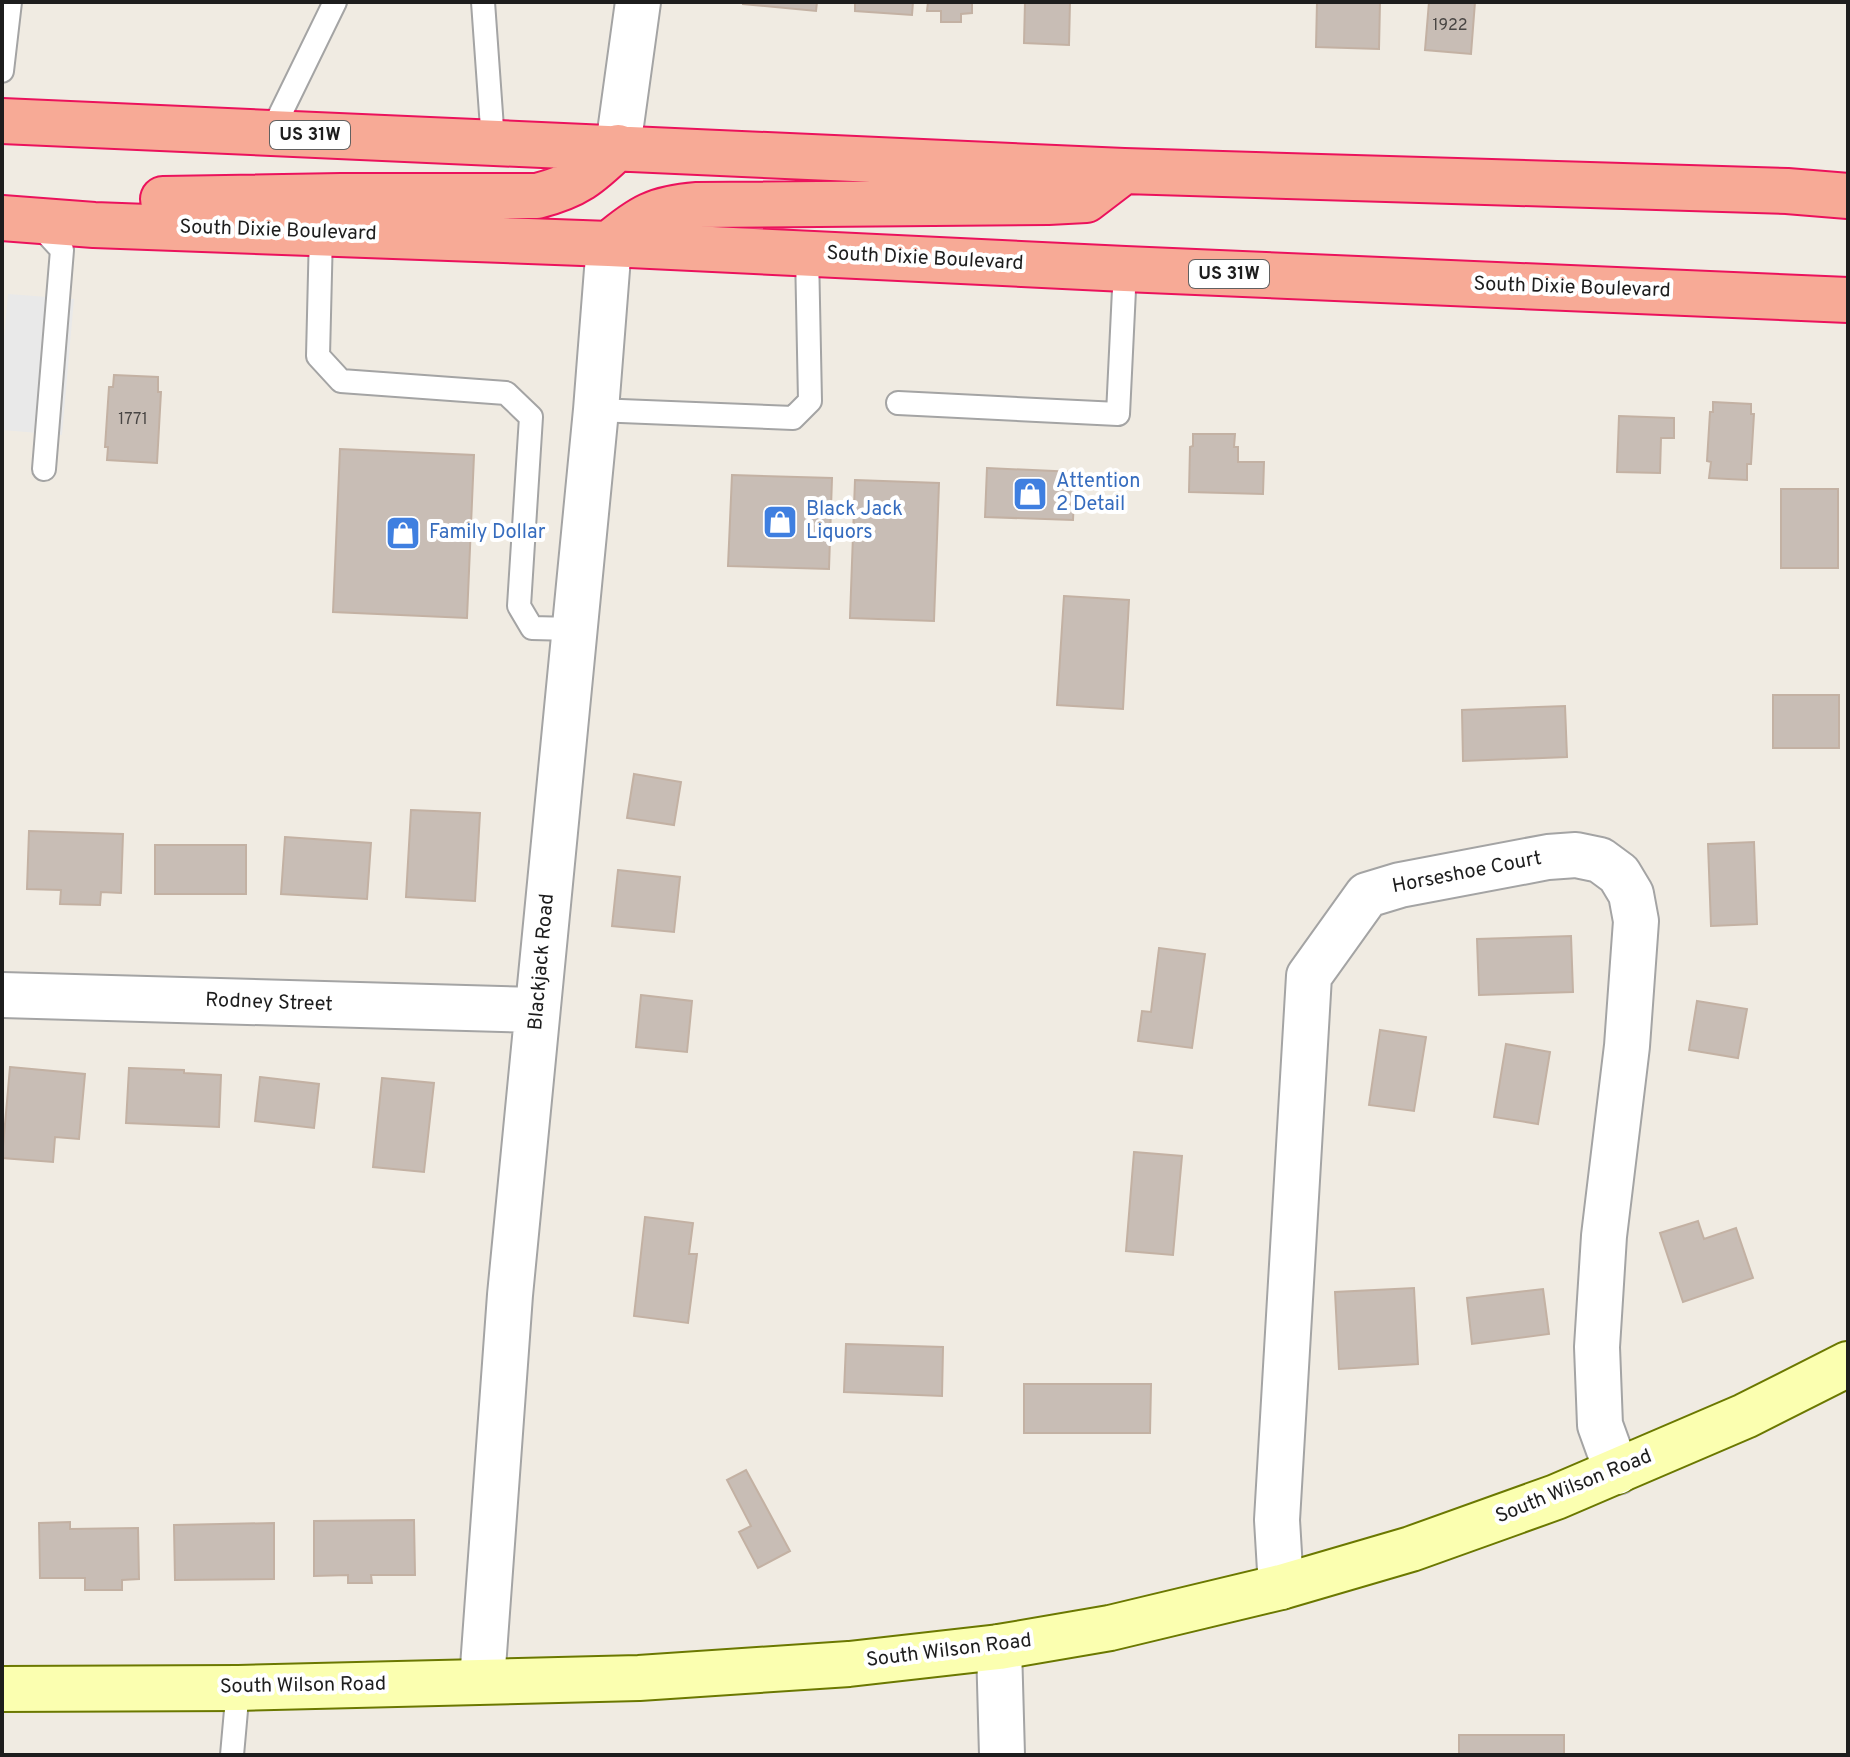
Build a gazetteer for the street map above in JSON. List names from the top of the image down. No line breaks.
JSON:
{"streets":{"highway":["US 31W","South Dixie Boulevard"],"main road":["South Wilson Road"],"street":["Horseshoe Court","Blackjack Road","Rodney Street"]},"crossings":[["South Dixie Boulevard","Blackjack Road"],["Horseshoe Court","South Wilson Road"],["Blackjack Road","Rodney Street"],["Blackjack Road","South Wilson Road"]],"places":{"shop":["Attention 2 Detail","Black Jack Liquors","Family Dollar"]},"house_numbers":["1922","1771"]}
